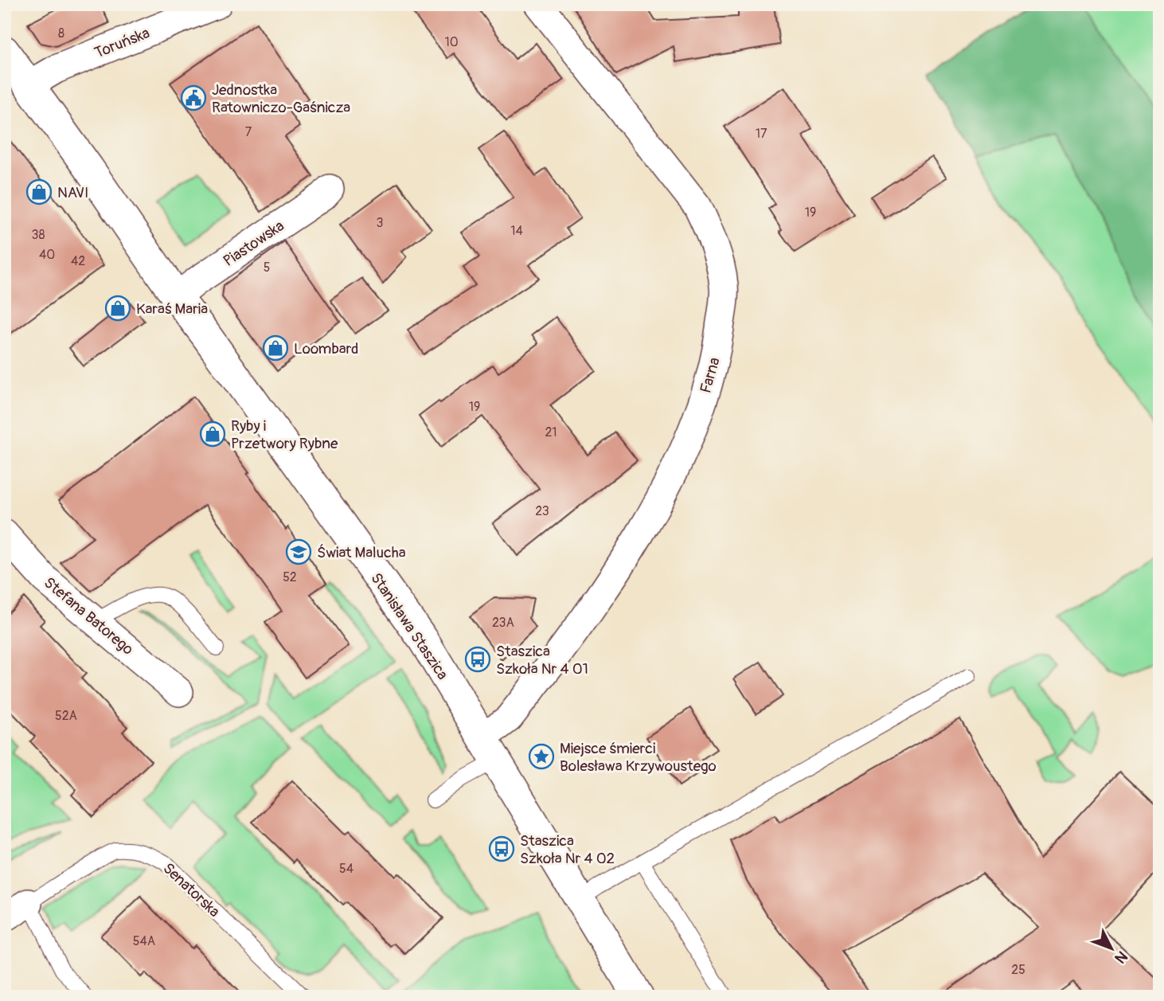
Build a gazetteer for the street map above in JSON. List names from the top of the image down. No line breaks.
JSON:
{"streets":{"street":["Toruńska","Piastowska","Farna","Stefana Batorego","Stanisława Staszica","Senatorska"]},"crossings":[["Toruńska","Stanisława Staszica"],["Piastowska","Stanisława Staszica"],["Farna","Stanisława Staszica"]],"places":{"public building":["Jednostka Ratowniczo-Gaśnicza"],"shop":["NAVI","Karaś Maria","Loombard","Ryby i Przetwory Rybne"],"school or university":["Świat Malucha"],"bus stop":["Staszica Szkoła Nr 4 01","Staszica Szkoła Nr 4 02"],"place":["Miejsce śmierci Bolesława Krzywoustego"]},"house_numbers":["8","10","7","17","19","3","14","38","40","42","5","19","21","23","52","23A","52A","54","54A","25"],"north":"bottom right"}
